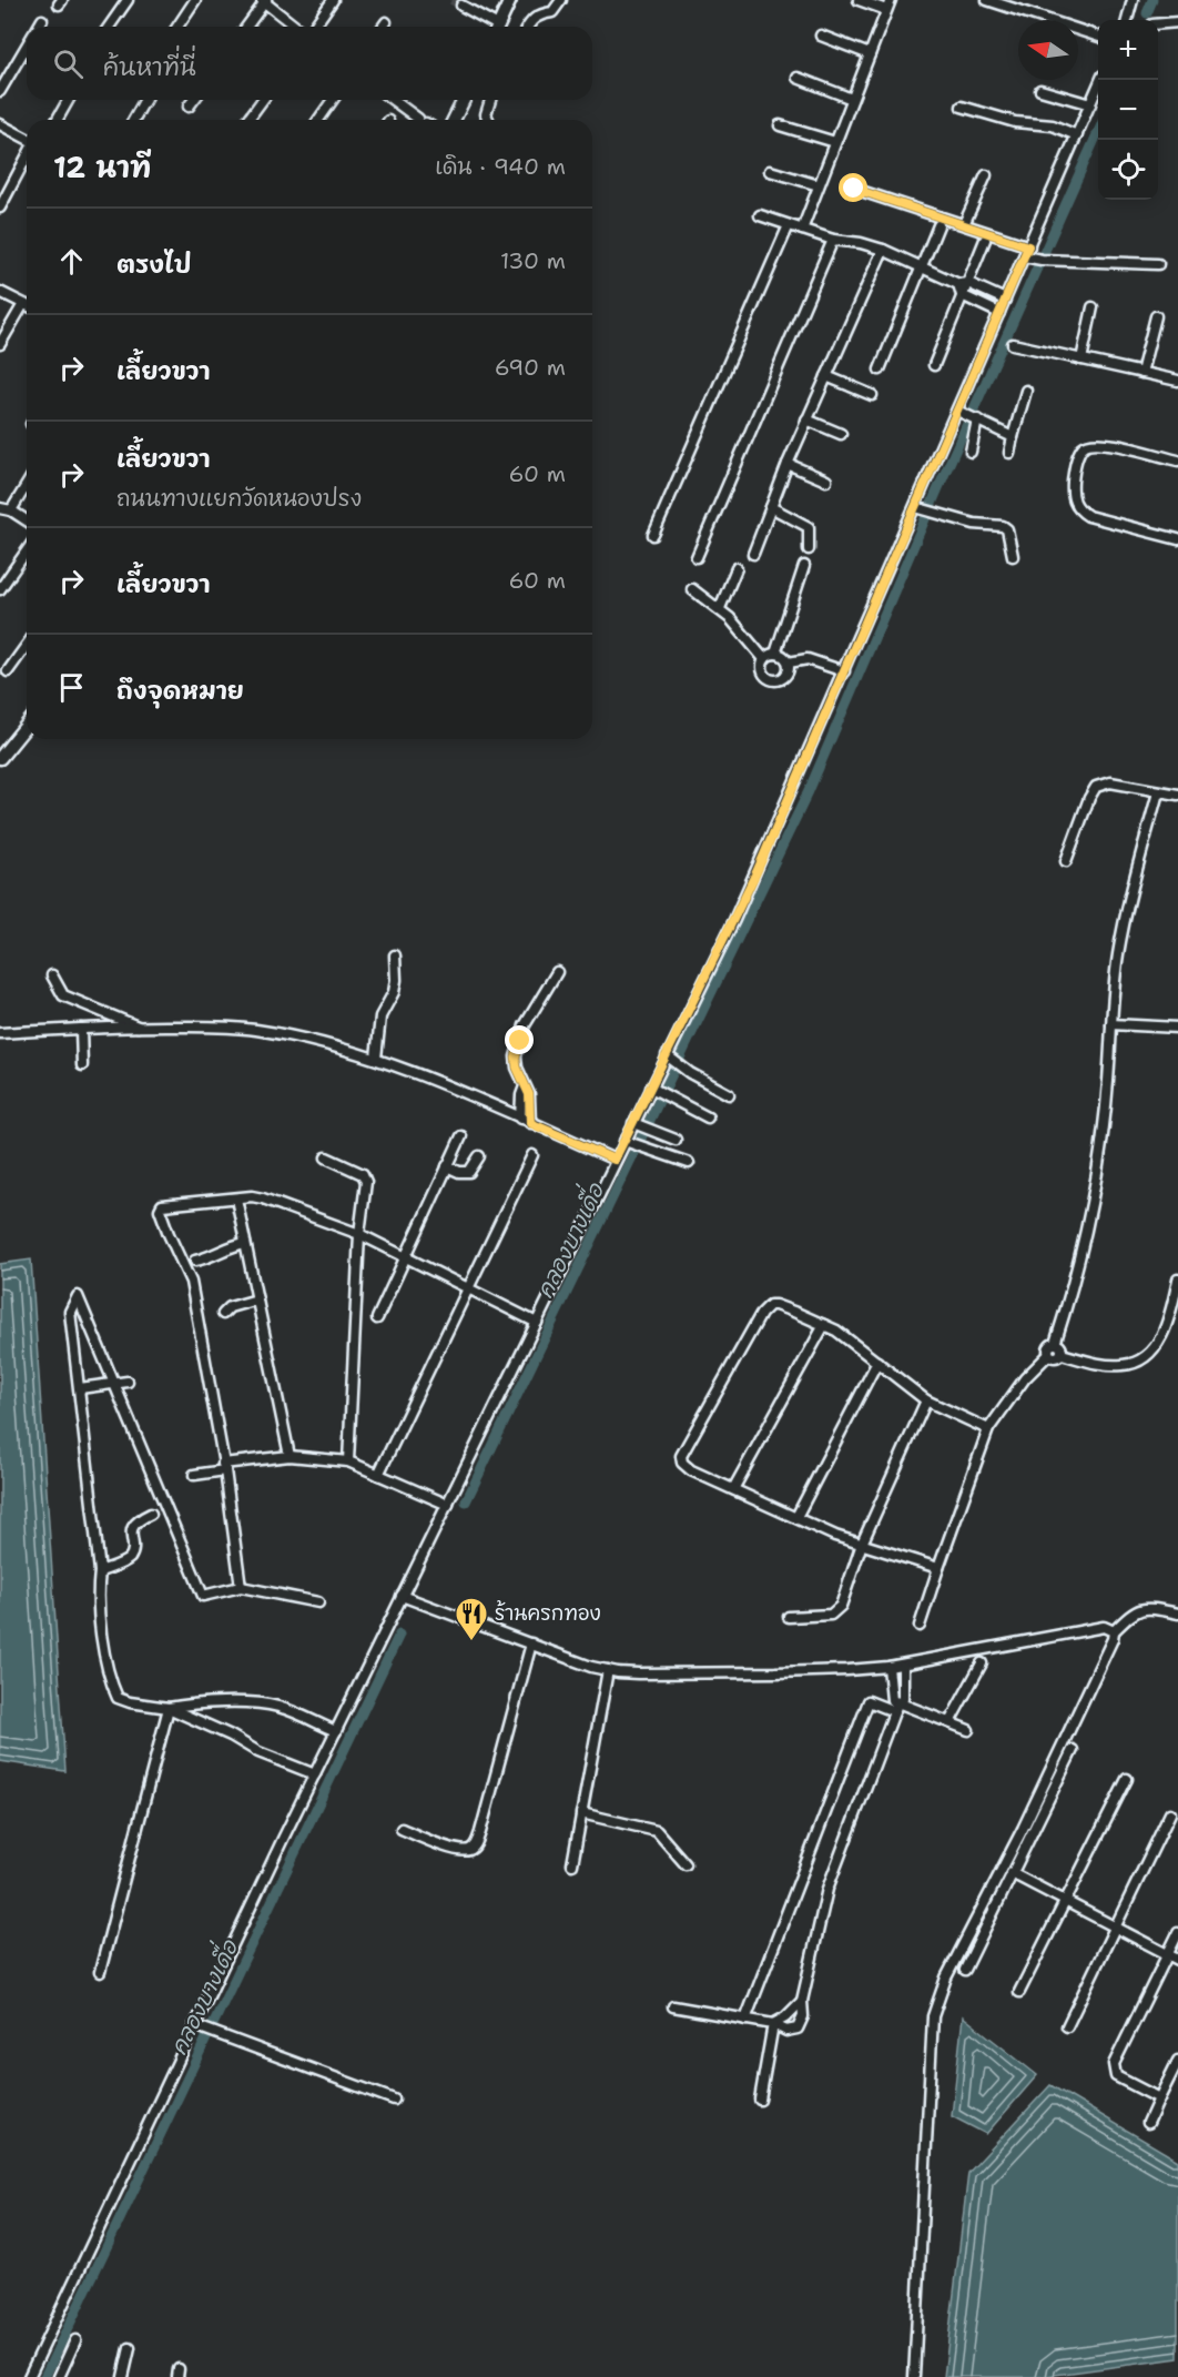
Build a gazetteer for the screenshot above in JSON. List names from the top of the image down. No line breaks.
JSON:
{"water":["คลองบางเดื่อ"],"places":{"restaurant":["ร้านครกทอง"]},"north":"left","page":{"map_buttons":["+","−"],"search":"ค้นหาที่นี่","heading":["12 นาที","เดิน · 940 m"],"list":[["ตรงไป","130 m"],["เลี้ยวขวา","690 m"],["เลี้ยวขวา","ถนนทางแยกวัดหนองปรง","60 m"],["เลี้ยวขวา","60 m"],"ถึงจุดหมาย"]}}
